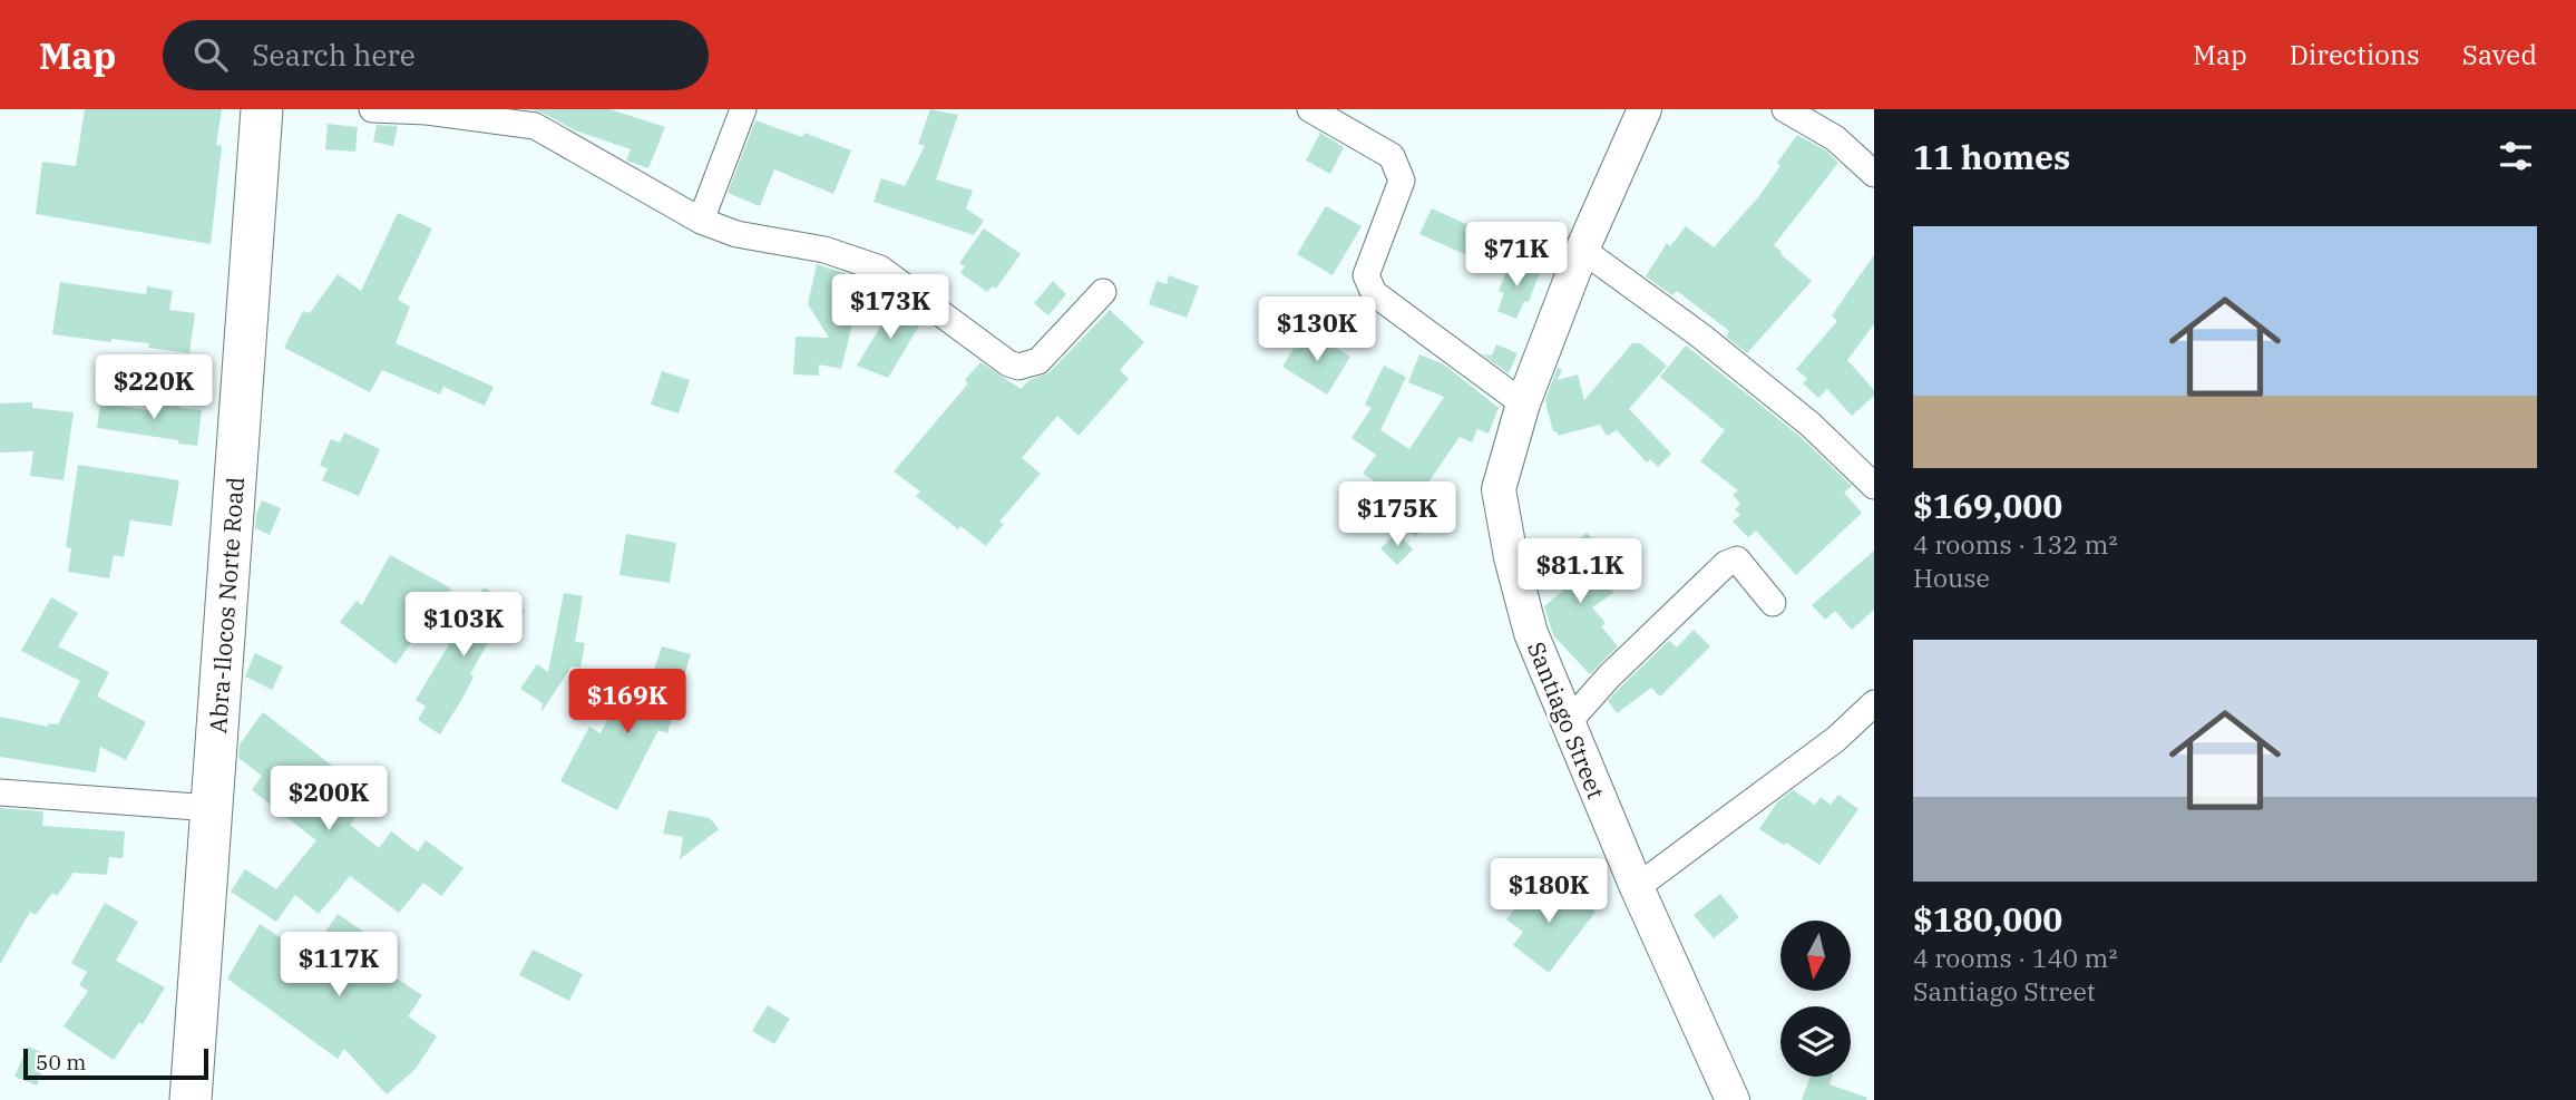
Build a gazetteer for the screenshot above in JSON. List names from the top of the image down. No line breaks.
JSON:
{"streets":{"main road":["Abra-Ilocos Norte Road"],"street":["Santiago Street"]},"scale_bar":"50 m","north":"bottom","page":{"header":"Map","search":"Search here","nav":["Map","Directions","Saved"],"heading":"11 homes","list":[{"name":"$169,000","note":"4 rooms · 132 m² · House"},{"name":"$180,000","note":"4 rooms · 140 m² · Santiago Street"}],"price":["$71K","$173K","$130K","$220K","$175K","$81.1K","$103K","$169K","$200K","$180K","$117K"],"scale":"50 m"}}
